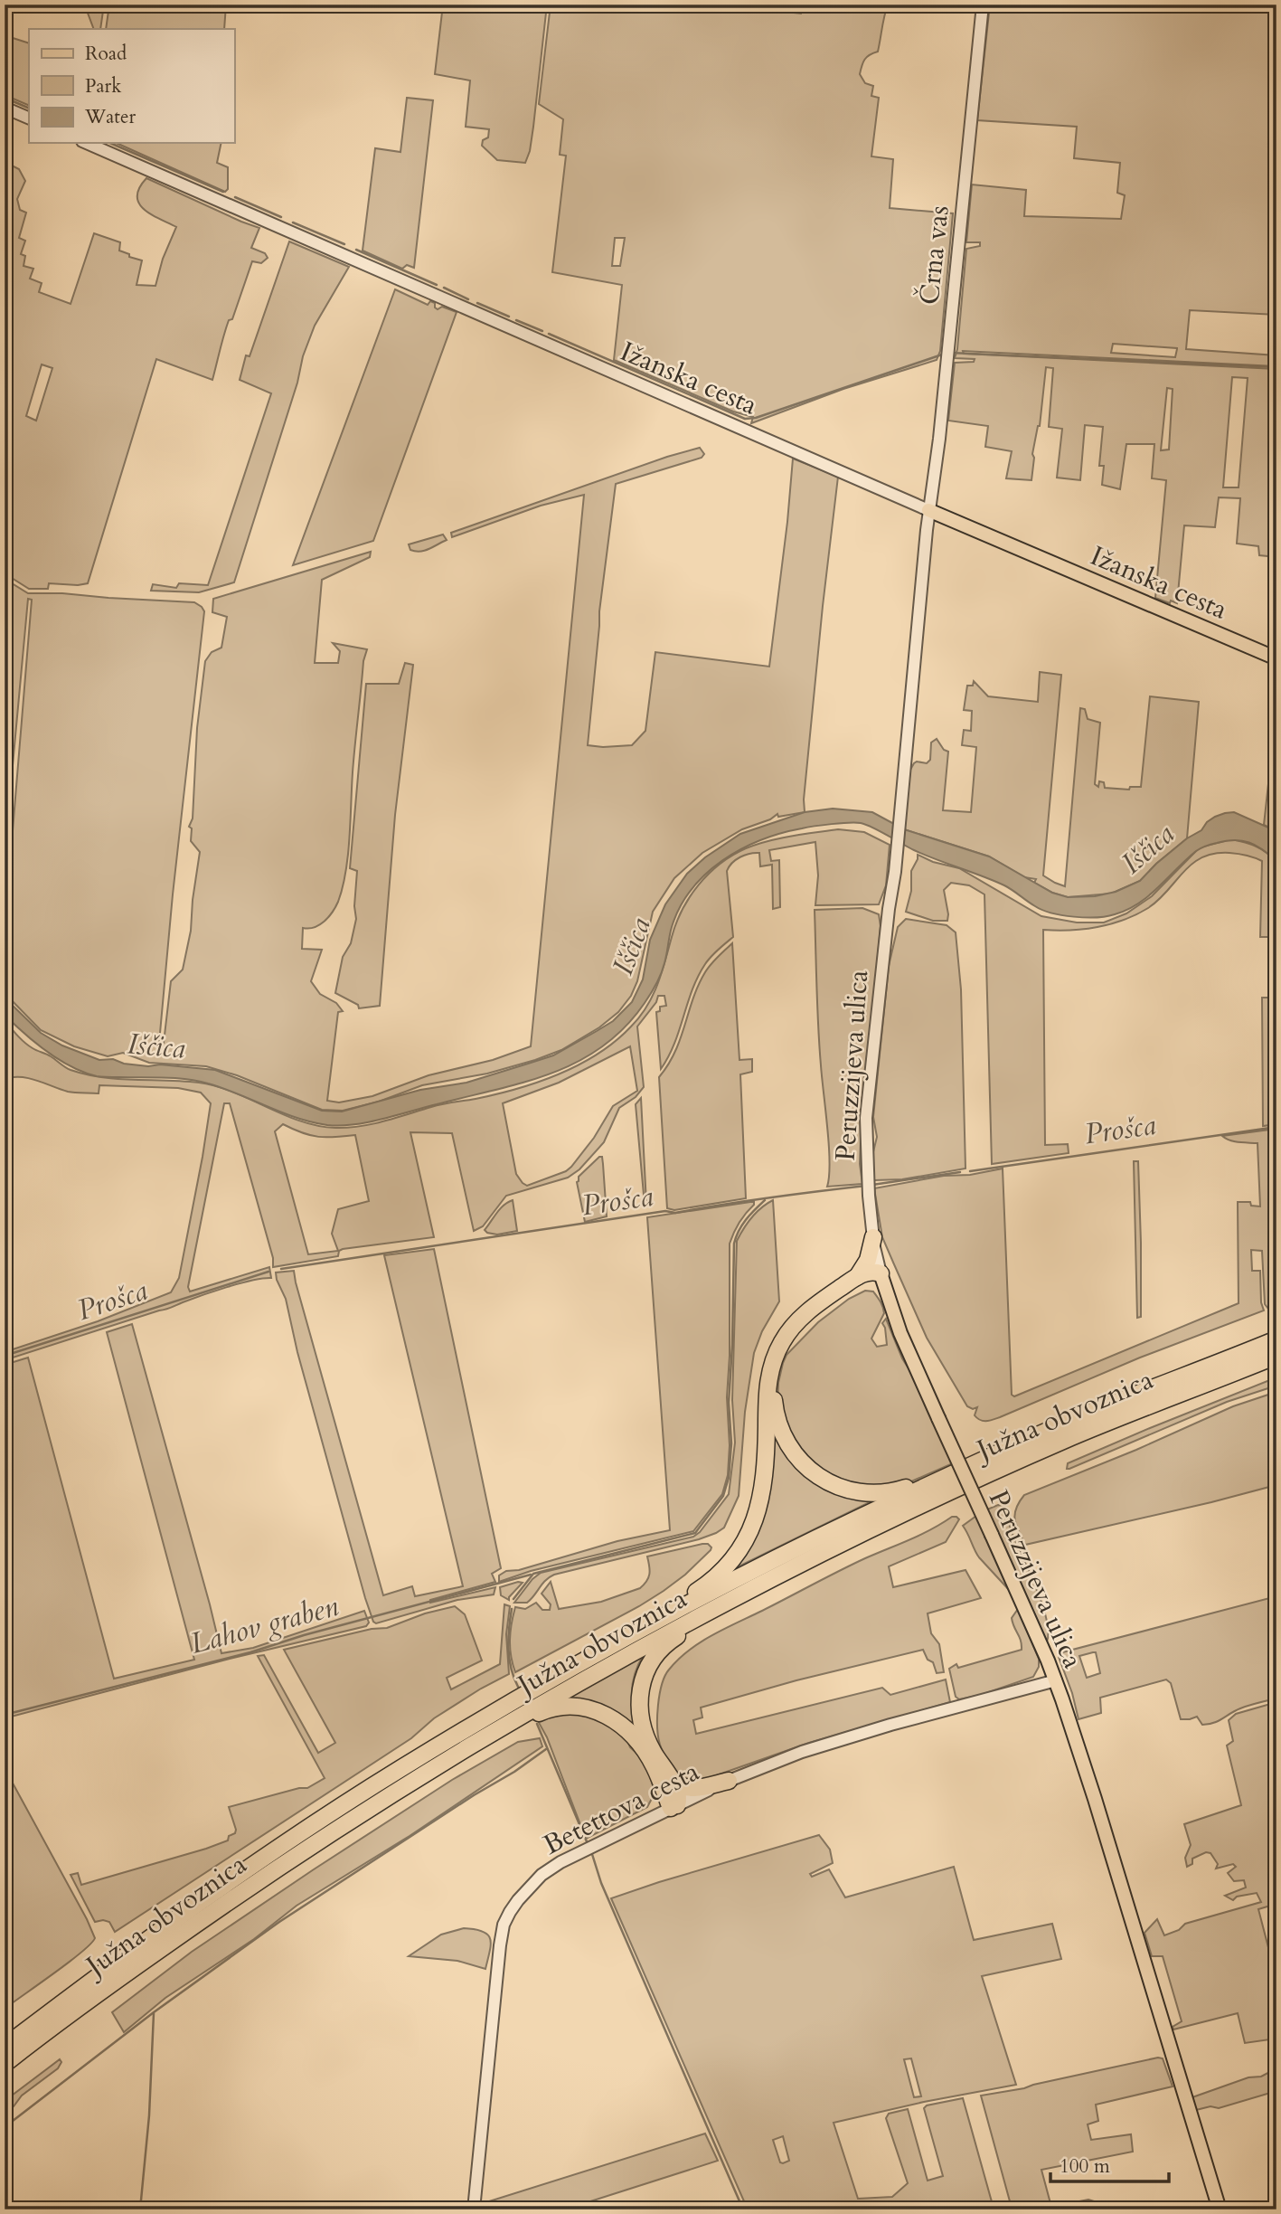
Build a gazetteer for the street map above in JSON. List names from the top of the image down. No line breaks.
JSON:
{"streets":{"highway":["Južna obvoznica"],"main road":["Ižanska cesta","Peruzzijeva ulica"],"street":["Črna vas","Betettova cesta"]},"crossings":[["Črna vas","Ižanska cesta"],["Črna vas","Peruzzijeva ulica"],["Ižanska cesta","Peruzzijeva ulica"],["Peruzzijeva ulica","Betettova cesta"]],"water":["Iščica","Prošca","Lahov graben"],"legend":["Road","Park","Water"],"scale_bar":"100 m"}
